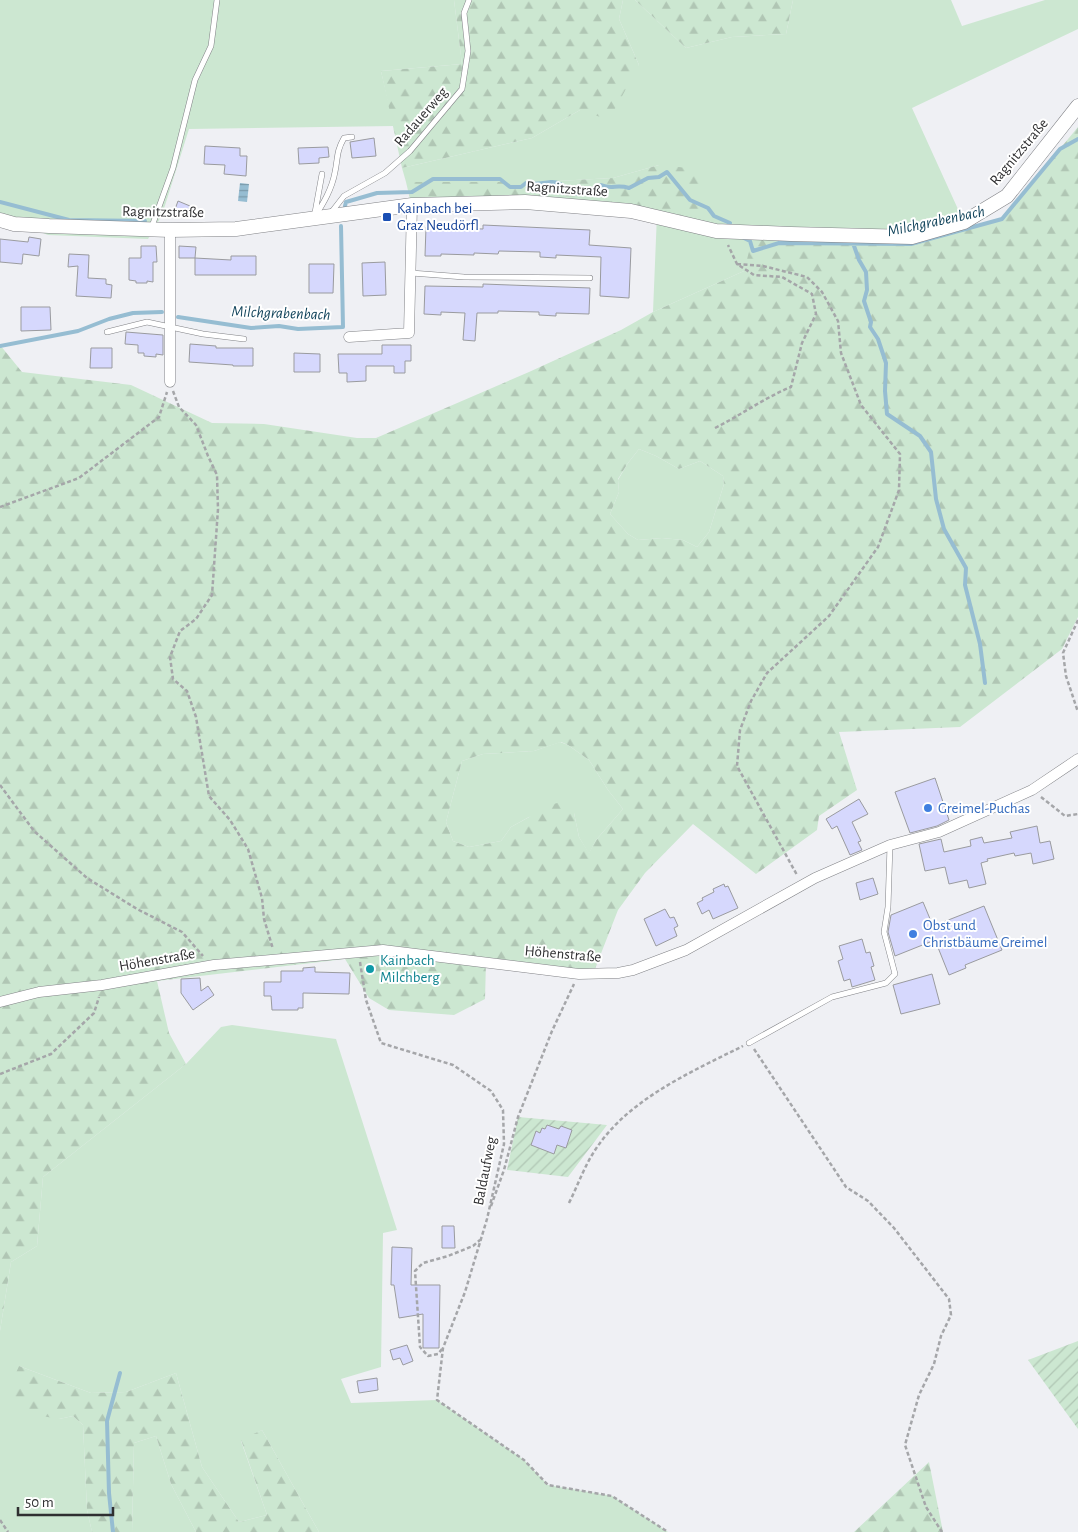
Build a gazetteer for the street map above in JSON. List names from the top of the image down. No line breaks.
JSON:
{"streets":{"main road":["Ragnitzstraße"],"street":["Höhenstraße"],"lane":["Radauerweg"],"path":["Baldaufweg"]},"crossings":[["Radauerweg","Ragnitzstraße"],["Höhenstraße","Baldaufweg"]],"water":["Milchgrabenbach"],"places":{"transit":["Kainbach bei Graz Neudörfl"],"other":["Greimel-Puchas","Obst und Christbäume Greimel","Kainbach Milchberg"]},"scale_bar":"50 m"}
